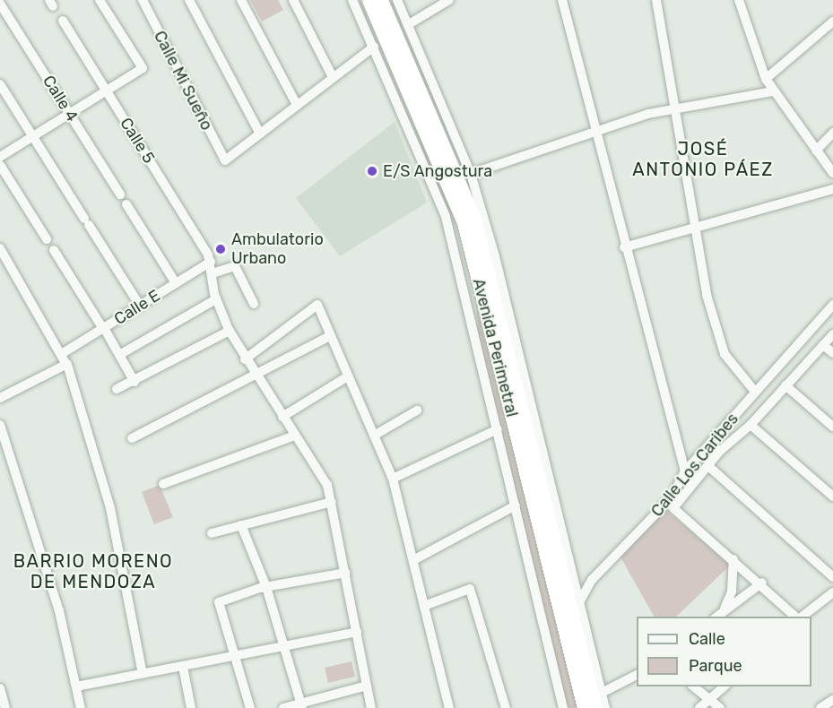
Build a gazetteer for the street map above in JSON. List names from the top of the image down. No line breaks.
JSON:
{"streets":{"highway":["Avenida Perimetral"],"street":["Calle Mi Sueño","Calle 4","Calle 5","Calle E","Calle Los Caribes"]},"crossings":[["Calle 5","Calle E"]],"districts":["JOSÉ ANTONIO PÁEZ","BARRIO MORENO DE MENDOZA"],"places":["E/S Angostura","Ambulatorio Urbano"],"legend":["Calle","Parque"]}
